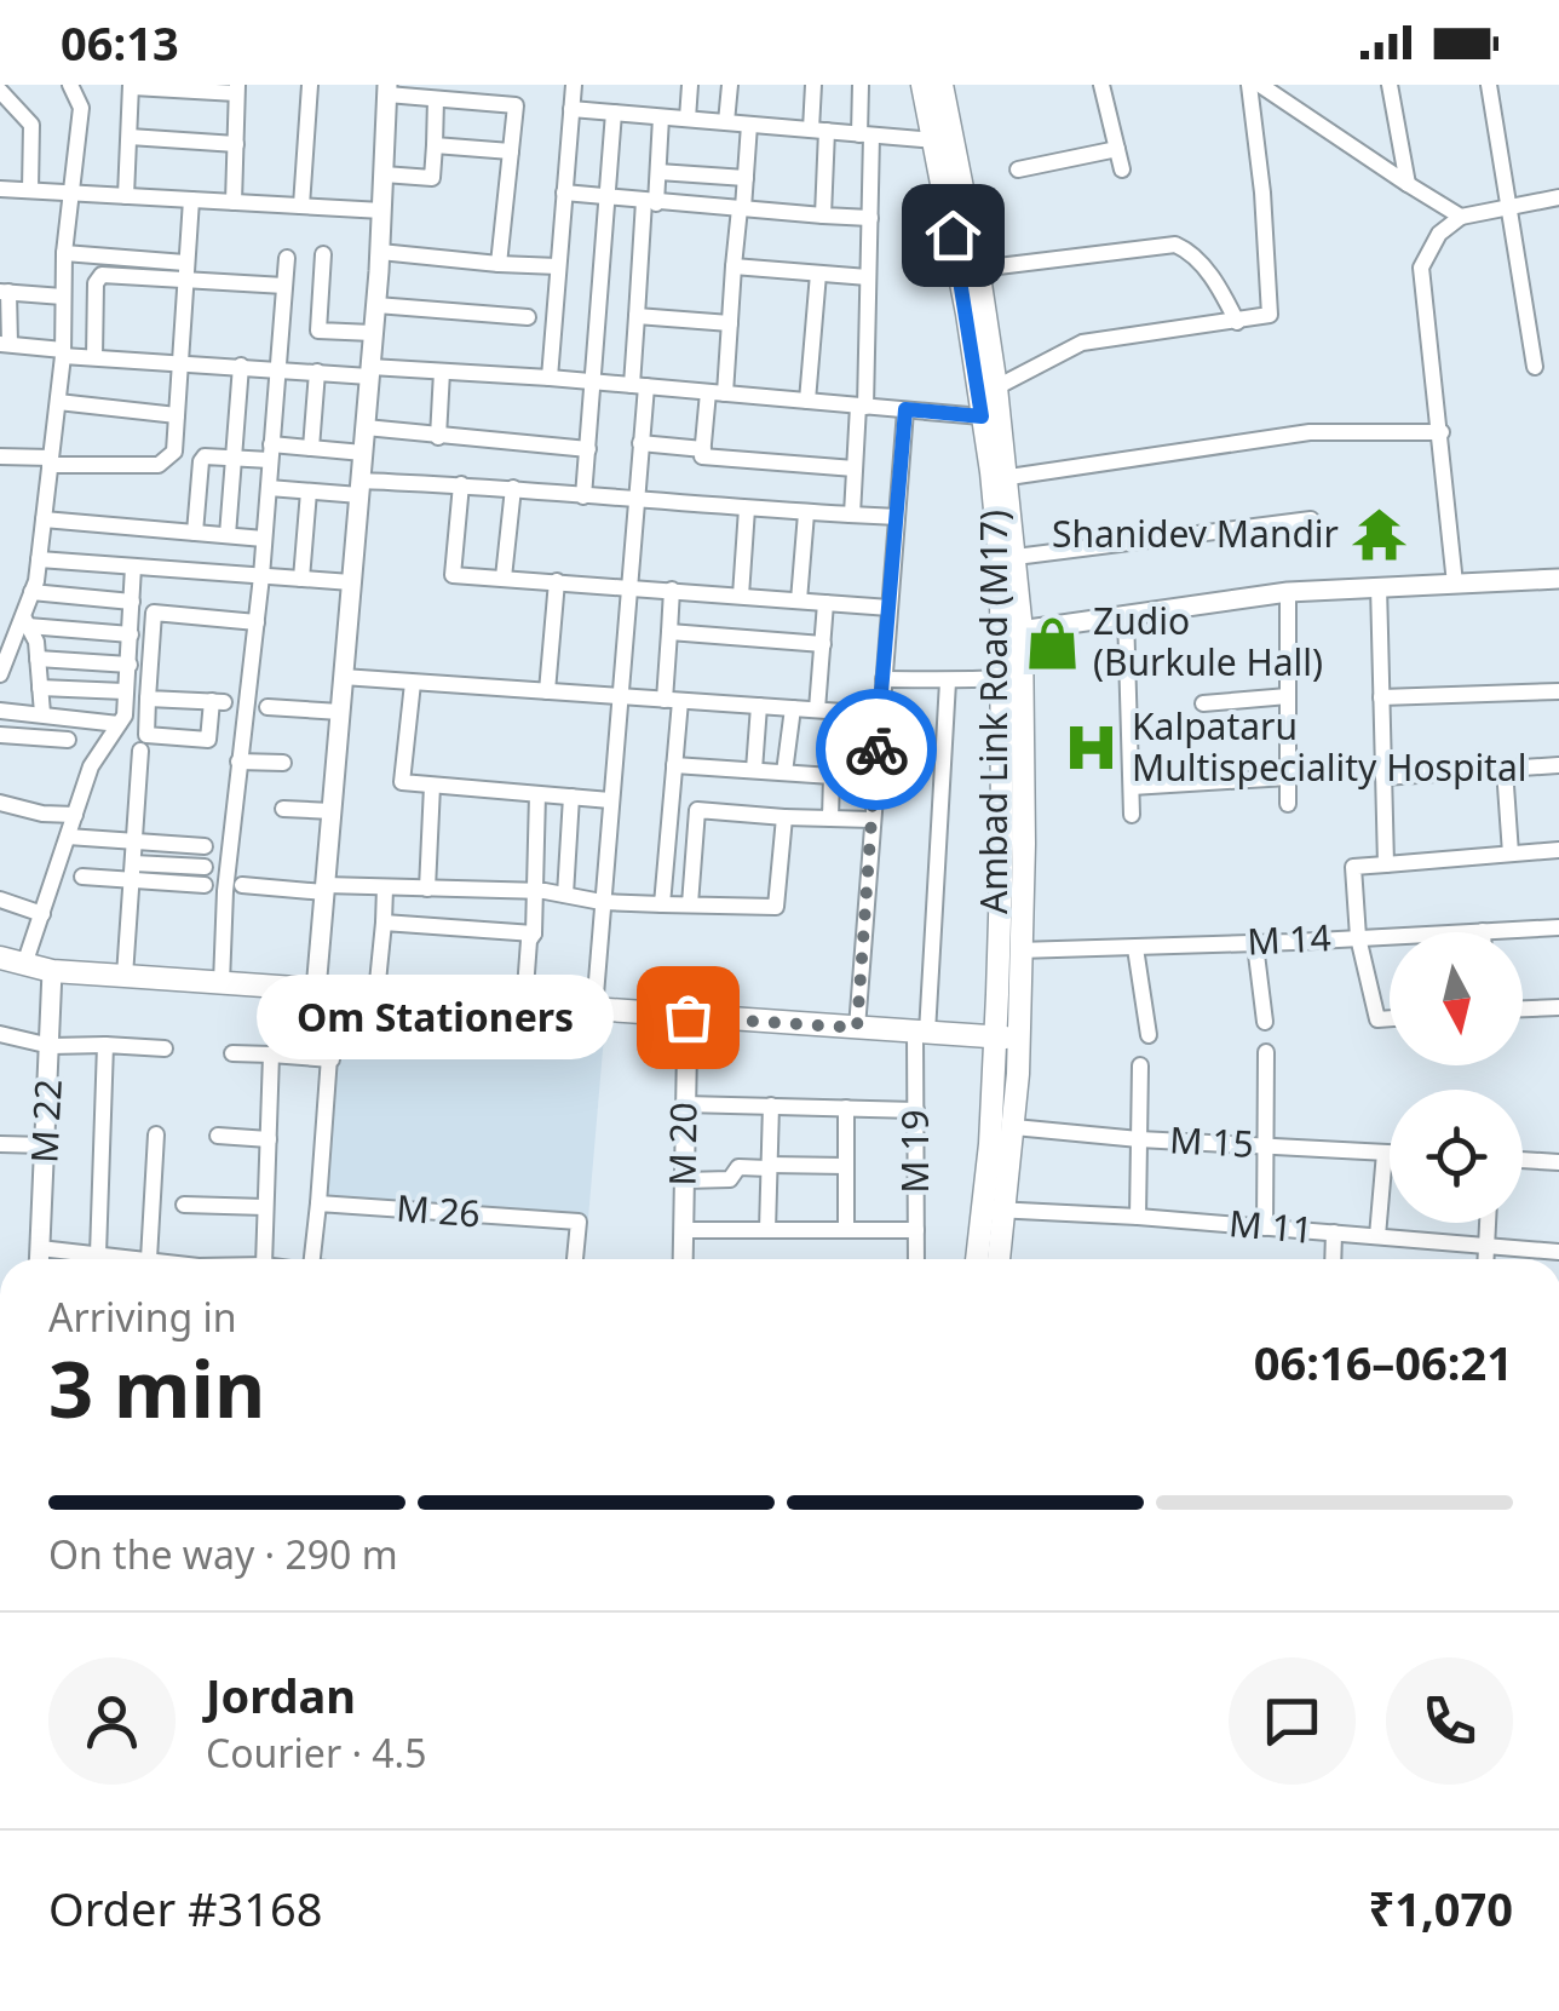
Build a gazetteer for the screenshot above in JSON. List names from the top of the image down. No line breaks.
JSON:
{"streets":{"main road":["Ambad Link Road (M17)"],"street":["M 14","M 22","M 15","M 20","M 19","M 26","M 11"]},"crossings":[["Ambad Link Road (M17)","M 14"],["Ambad Link Road (M17)","M 15"],["Ambad Link Road (M17)","M 11"]],"places":{"temple":["Shanidev Mandir"],"shop":["Zudio (Burkule Hall)"],"hospital":["Kalpataru Multispeciality Hospital"],"other":["Om Stationers"]},"north":"bottom","page":{"status":"06:13","bubble":"Om Stationers","heading":["3 min","Arriving in","06:16–06:21"],"panel":["Jordan","Courier · 4.5","Order #3168","₹1,070"],"bar":"On the way · 290 m"}}
